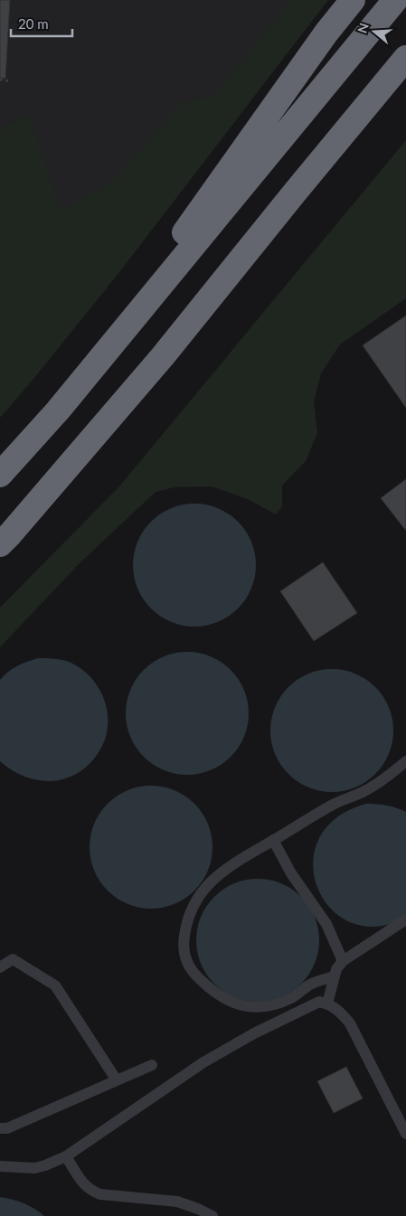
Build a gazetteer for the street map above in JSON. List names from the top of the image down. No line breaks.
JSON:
{"scale_bar":"20 m","north":"left"}
